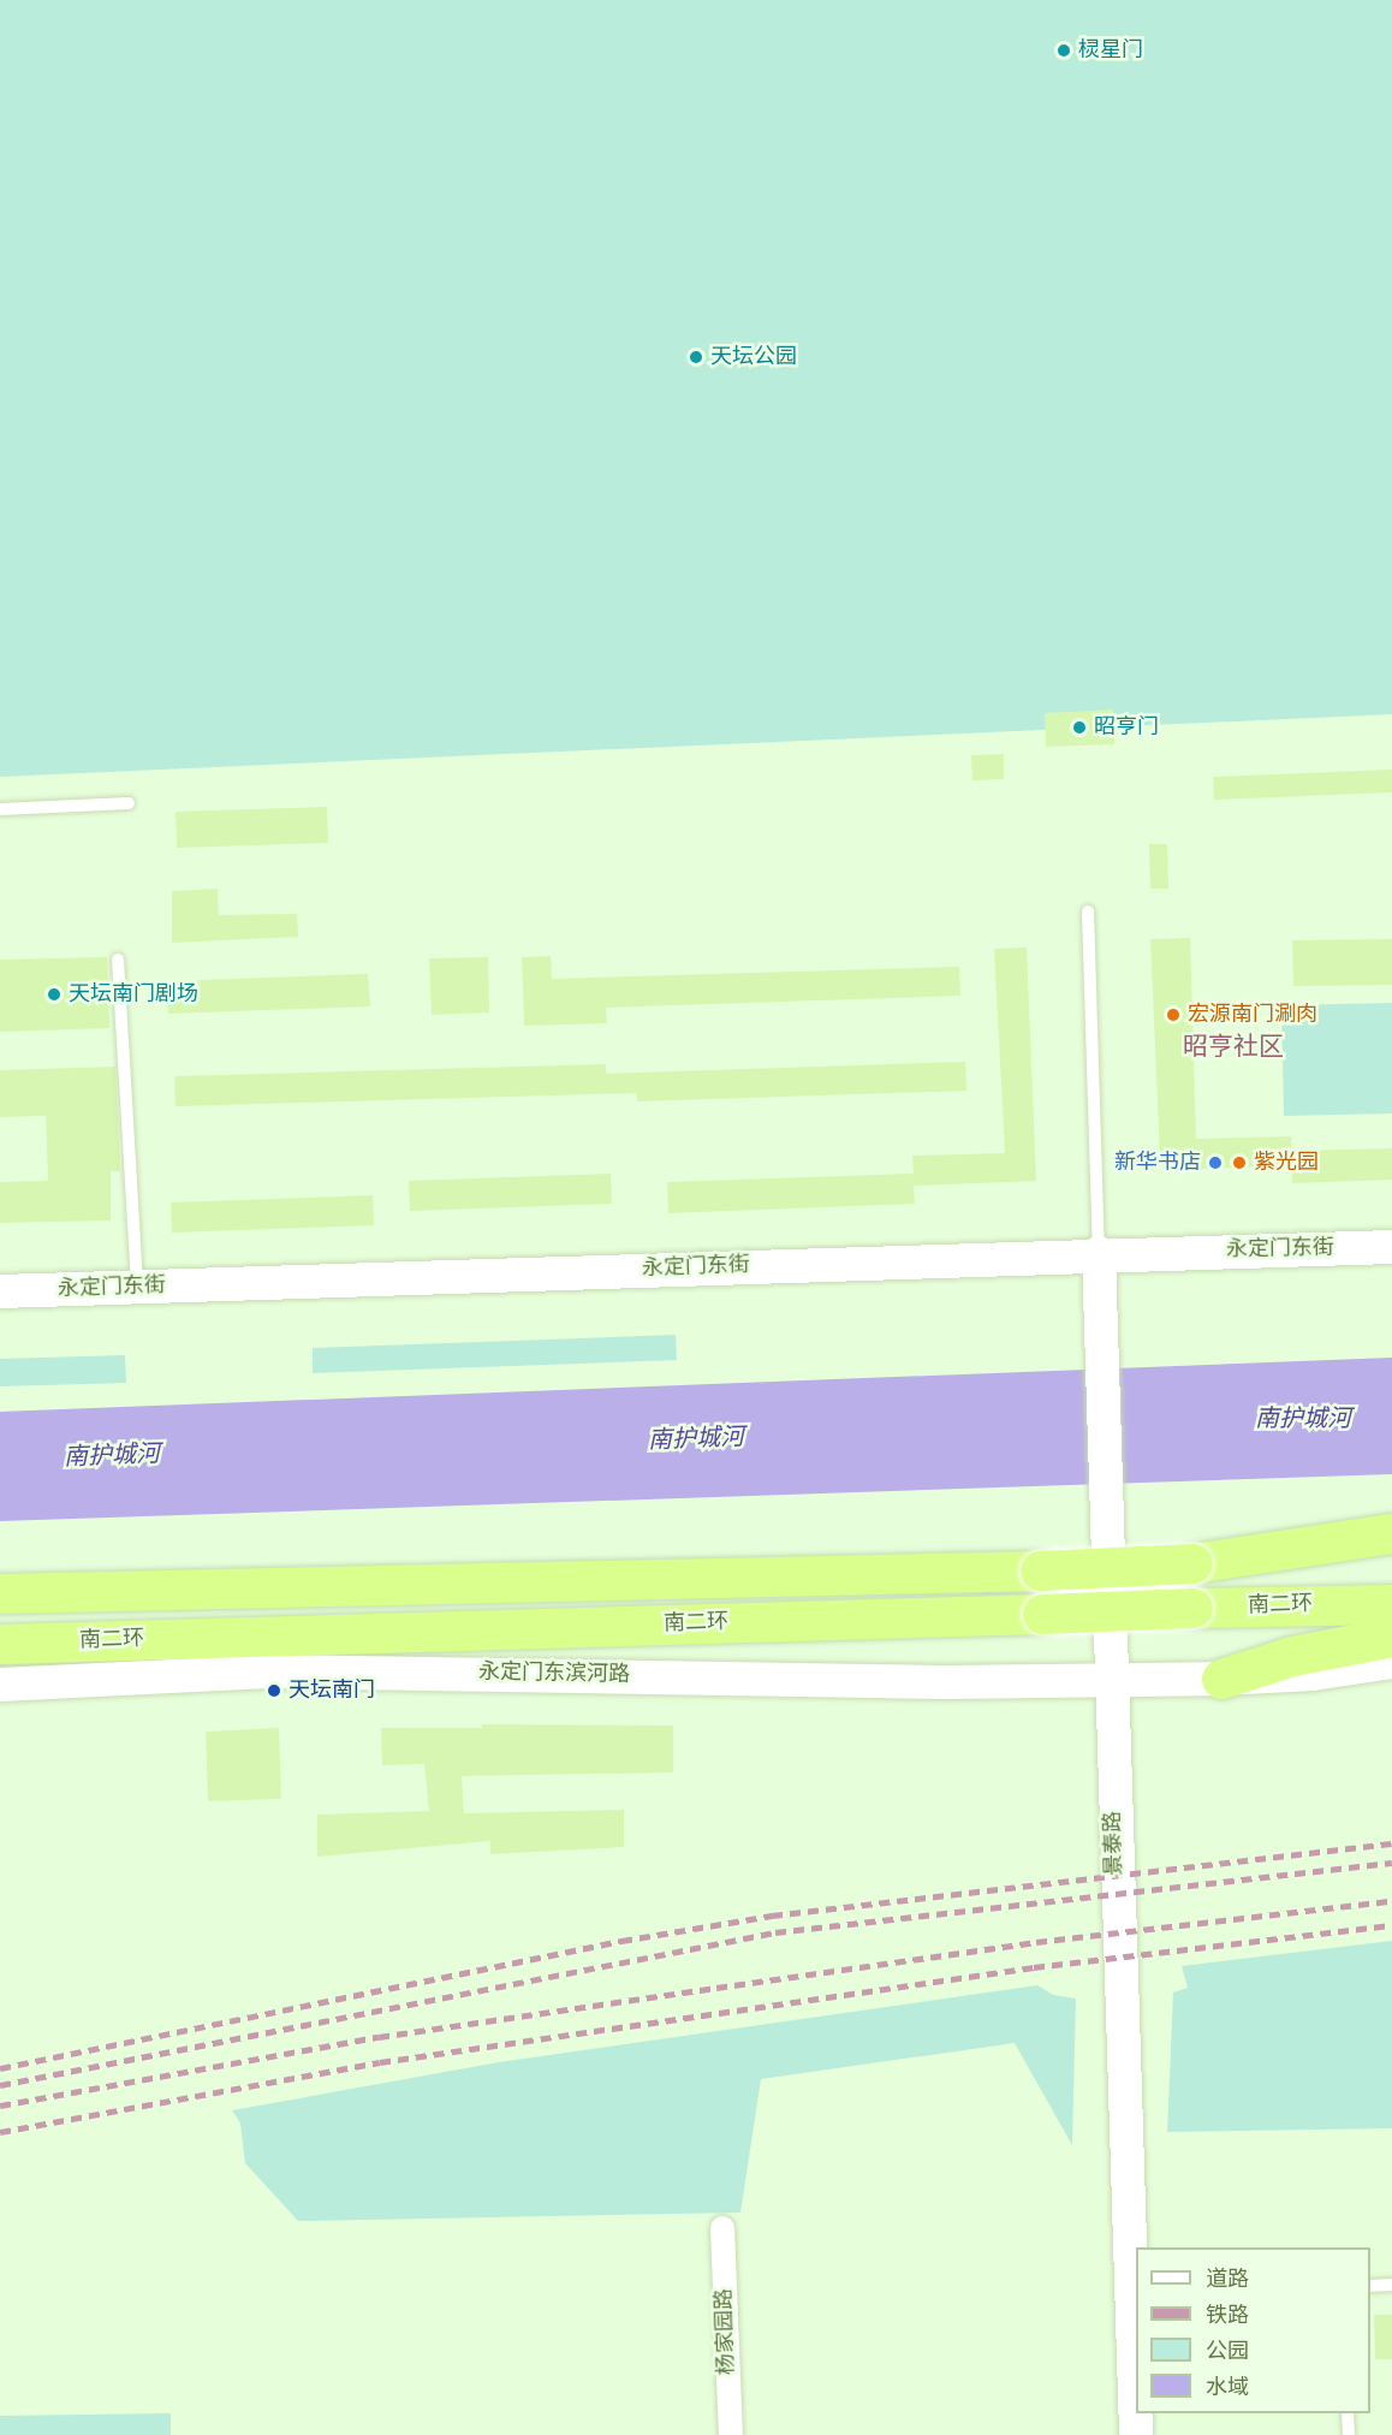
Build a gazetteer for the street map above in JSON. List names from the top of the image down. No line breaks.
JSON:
{"streets":{"highway":["南二环"],"street":["永定门东街","永定门东滨河路","景泰路","杨家园路"]},"crossings":[["永定门东街","景泰路"],["永定门东滨河路","景泰路"]],"districts":["昭亨社区"],"water":["南护城河"],"places":["棂星门","天坛公园","昭亨门","天坛南门剧场","宏源南门涮肉","新华书店","紫光园","天坛南门"],"legend":["道路","铁路","公园","水域"]}
